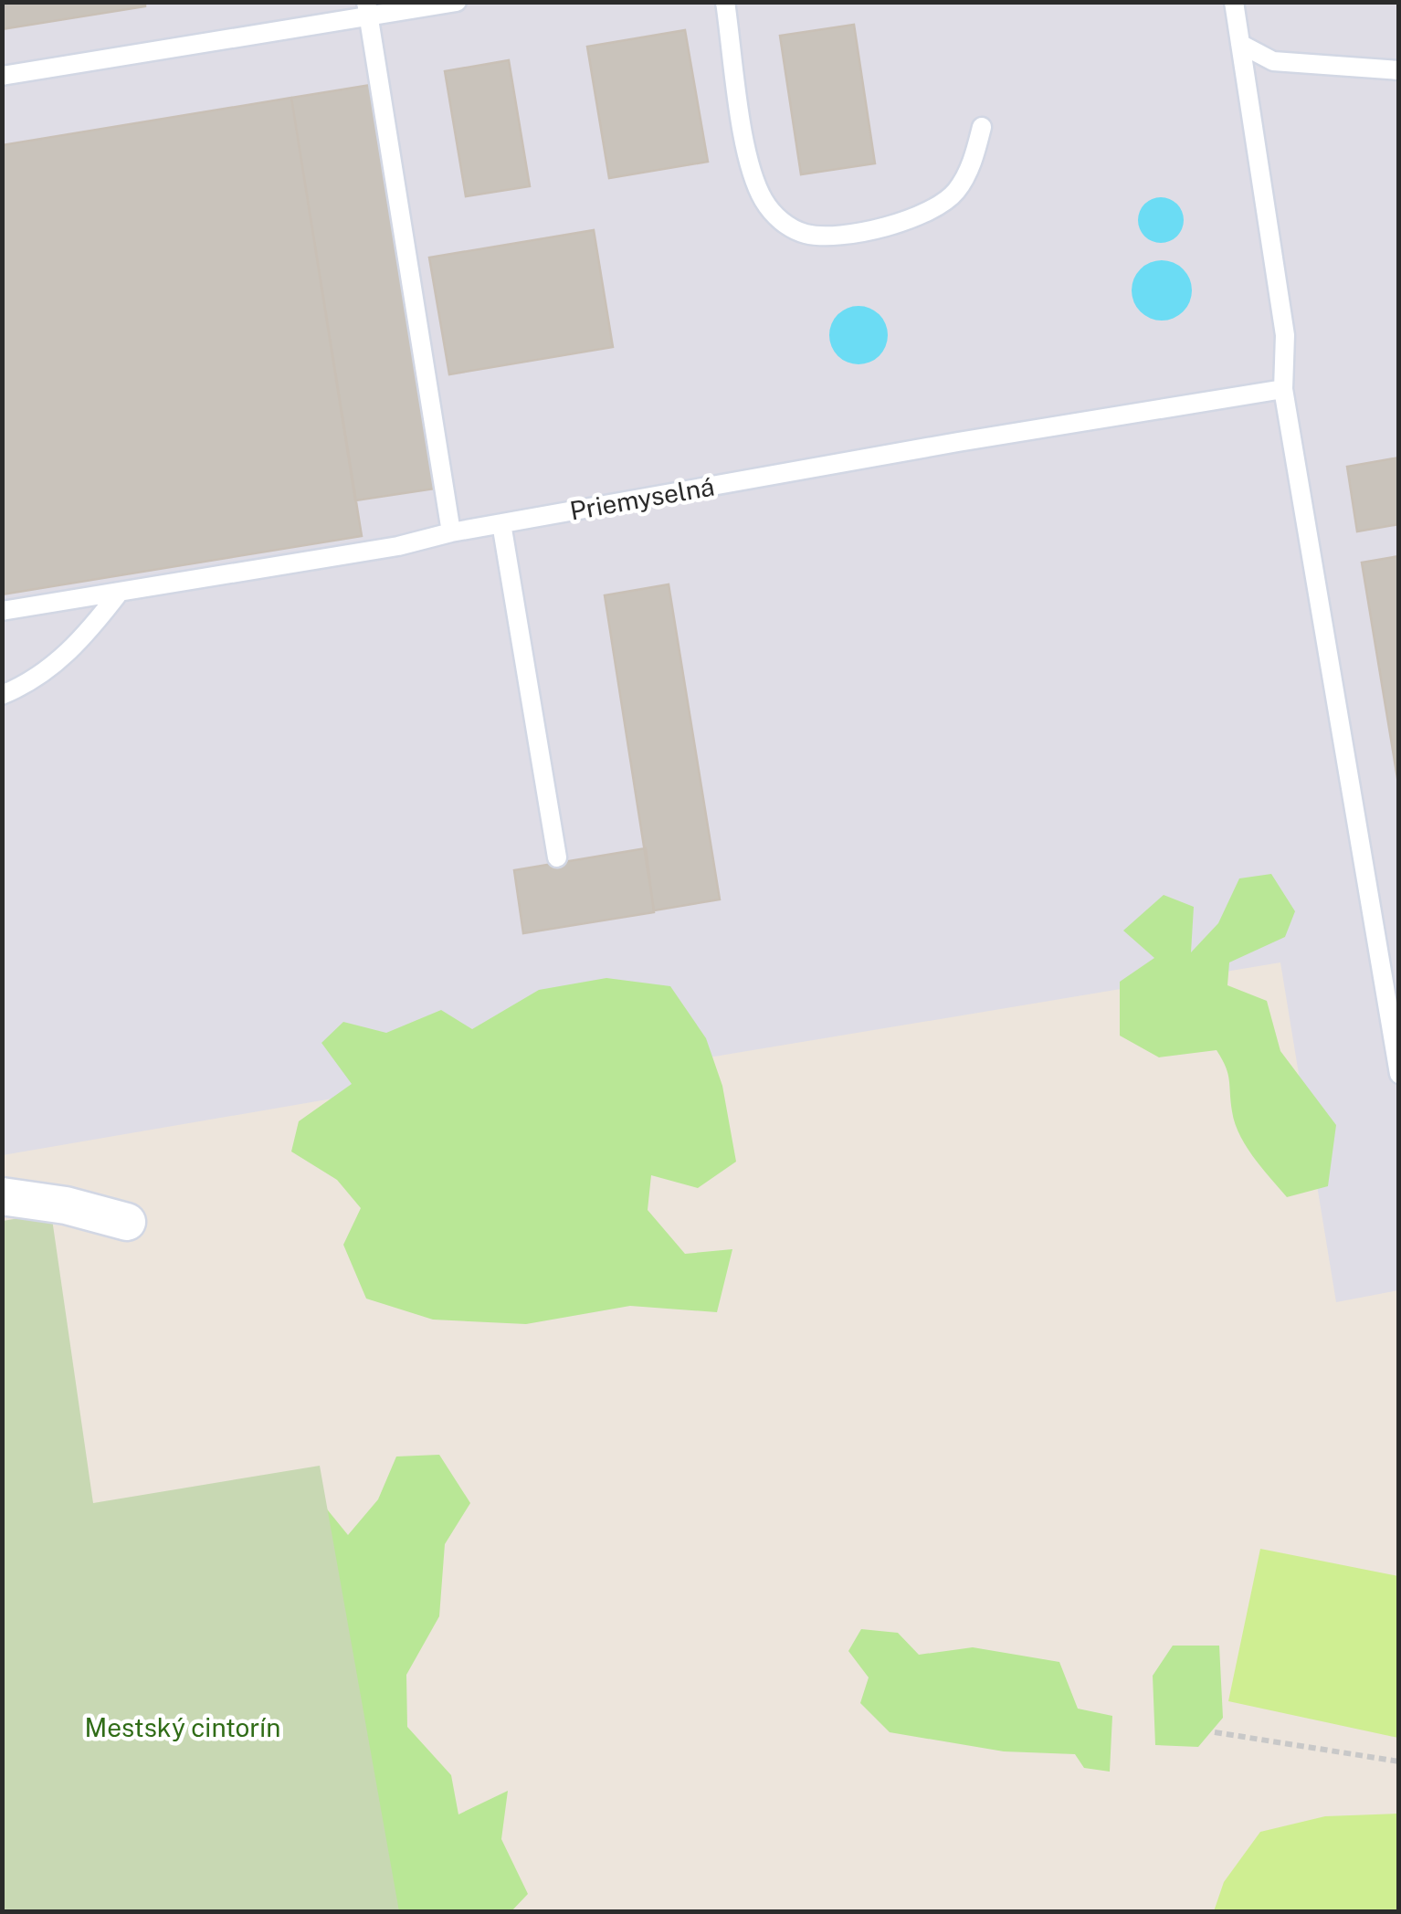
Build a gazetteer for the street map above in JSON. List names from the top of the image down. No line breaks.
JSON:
{"streets":{"lane":["Priemyselná"]},"parks":["Mestský cintorín"]}
